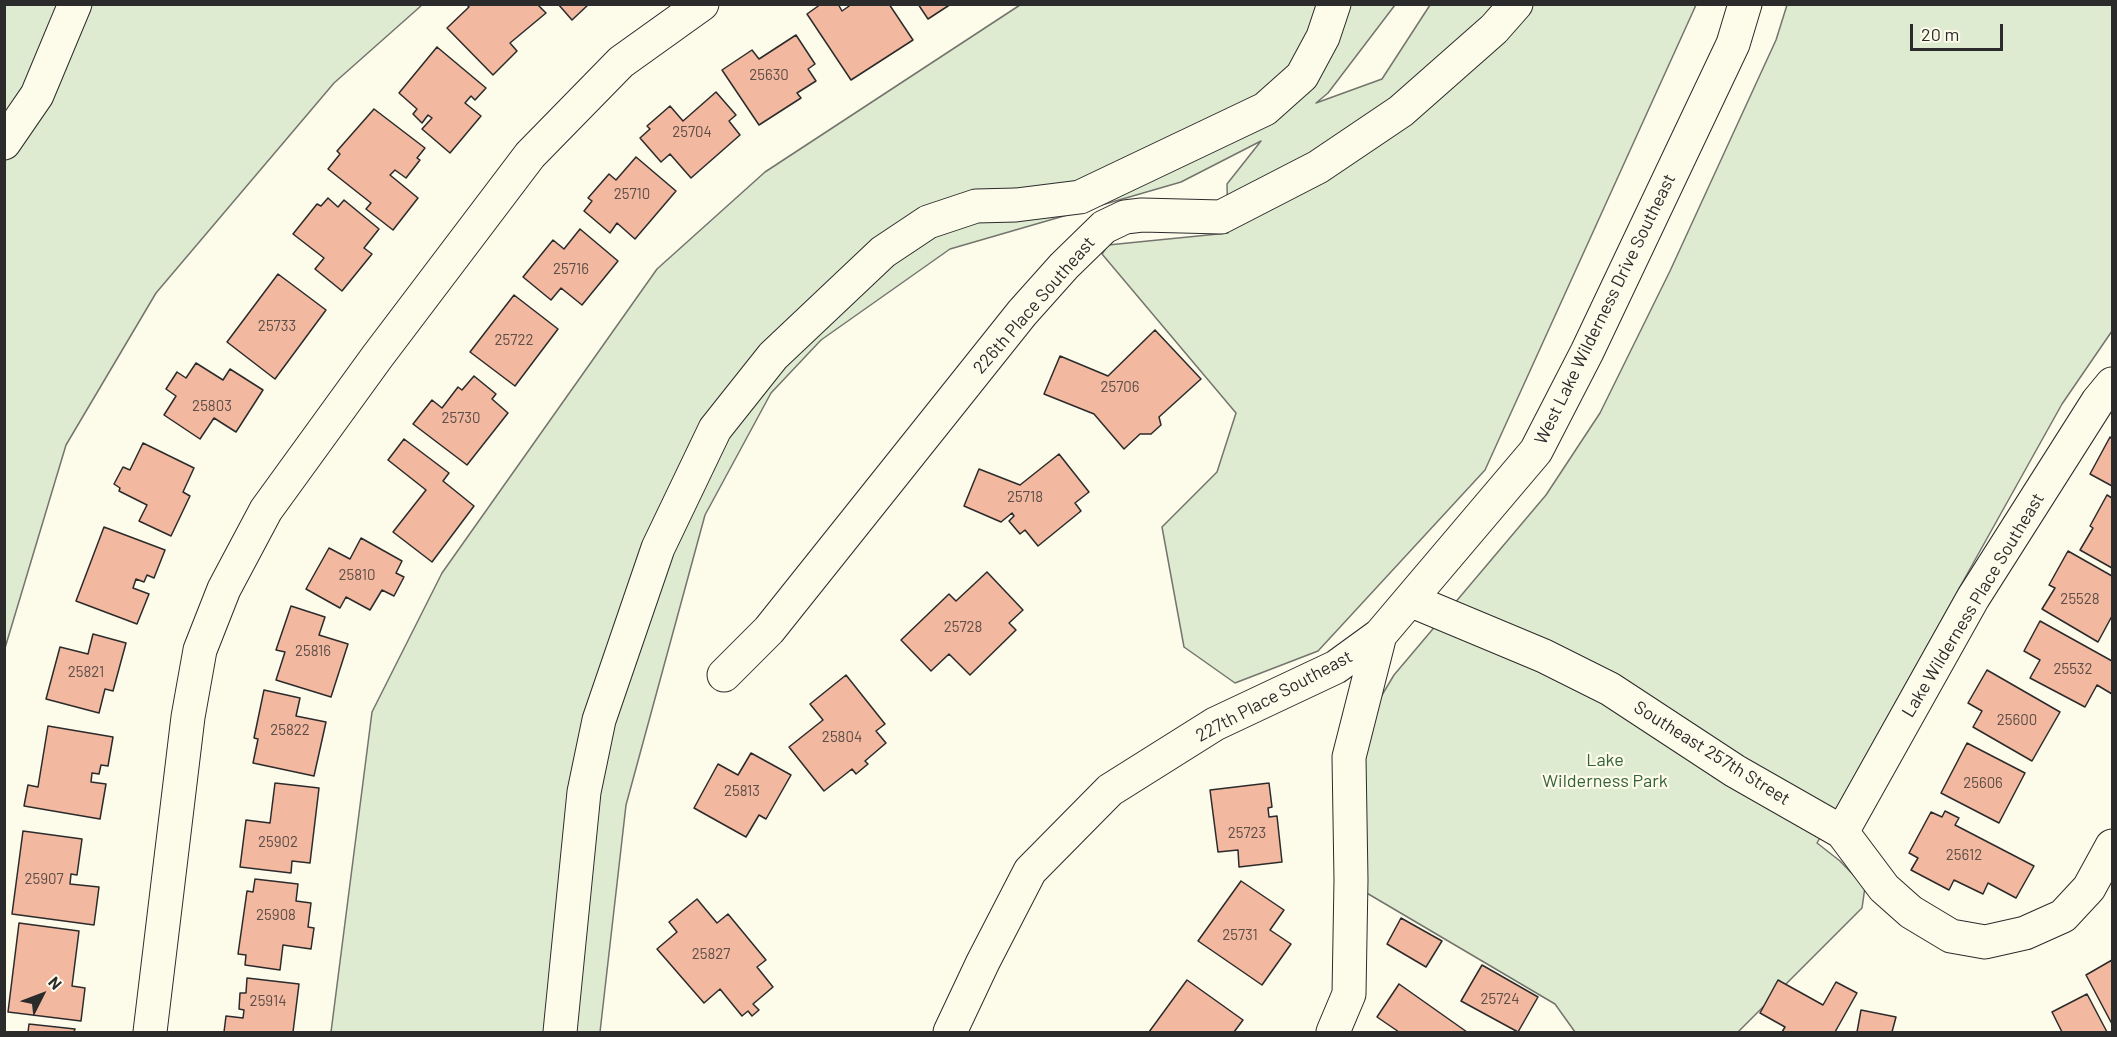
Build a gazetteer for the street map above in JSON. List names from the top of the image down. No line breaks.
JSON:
{"streets":{"street":["226th Place Southeast","West Lake Wilderness Drive Southeast","Lake Wilderness Place Southeast","227th Place Southeast","Southeast 257th Street"]},"crossings":[["West Lake Wilderness Drive Southeast","227th Place Southeast"],["West Lake Wilderness Drive Southeast","Southeast 257th Street"],["Lake Wilderness Place Southeast","Southeast 257th Street"]],"parks":["Lake Wilderness Park"],"house_numbers":["25630","25704","25710","25716","25733","25722","25706","25803","25730","25718","25810","25528","25728","25816","25532","25821","25600","25822","25804","25606","25813","25723","25902","25612","25907","25908","25731","25827","25724","25914"],"scale_bar":"20 m","north":"top right"}
